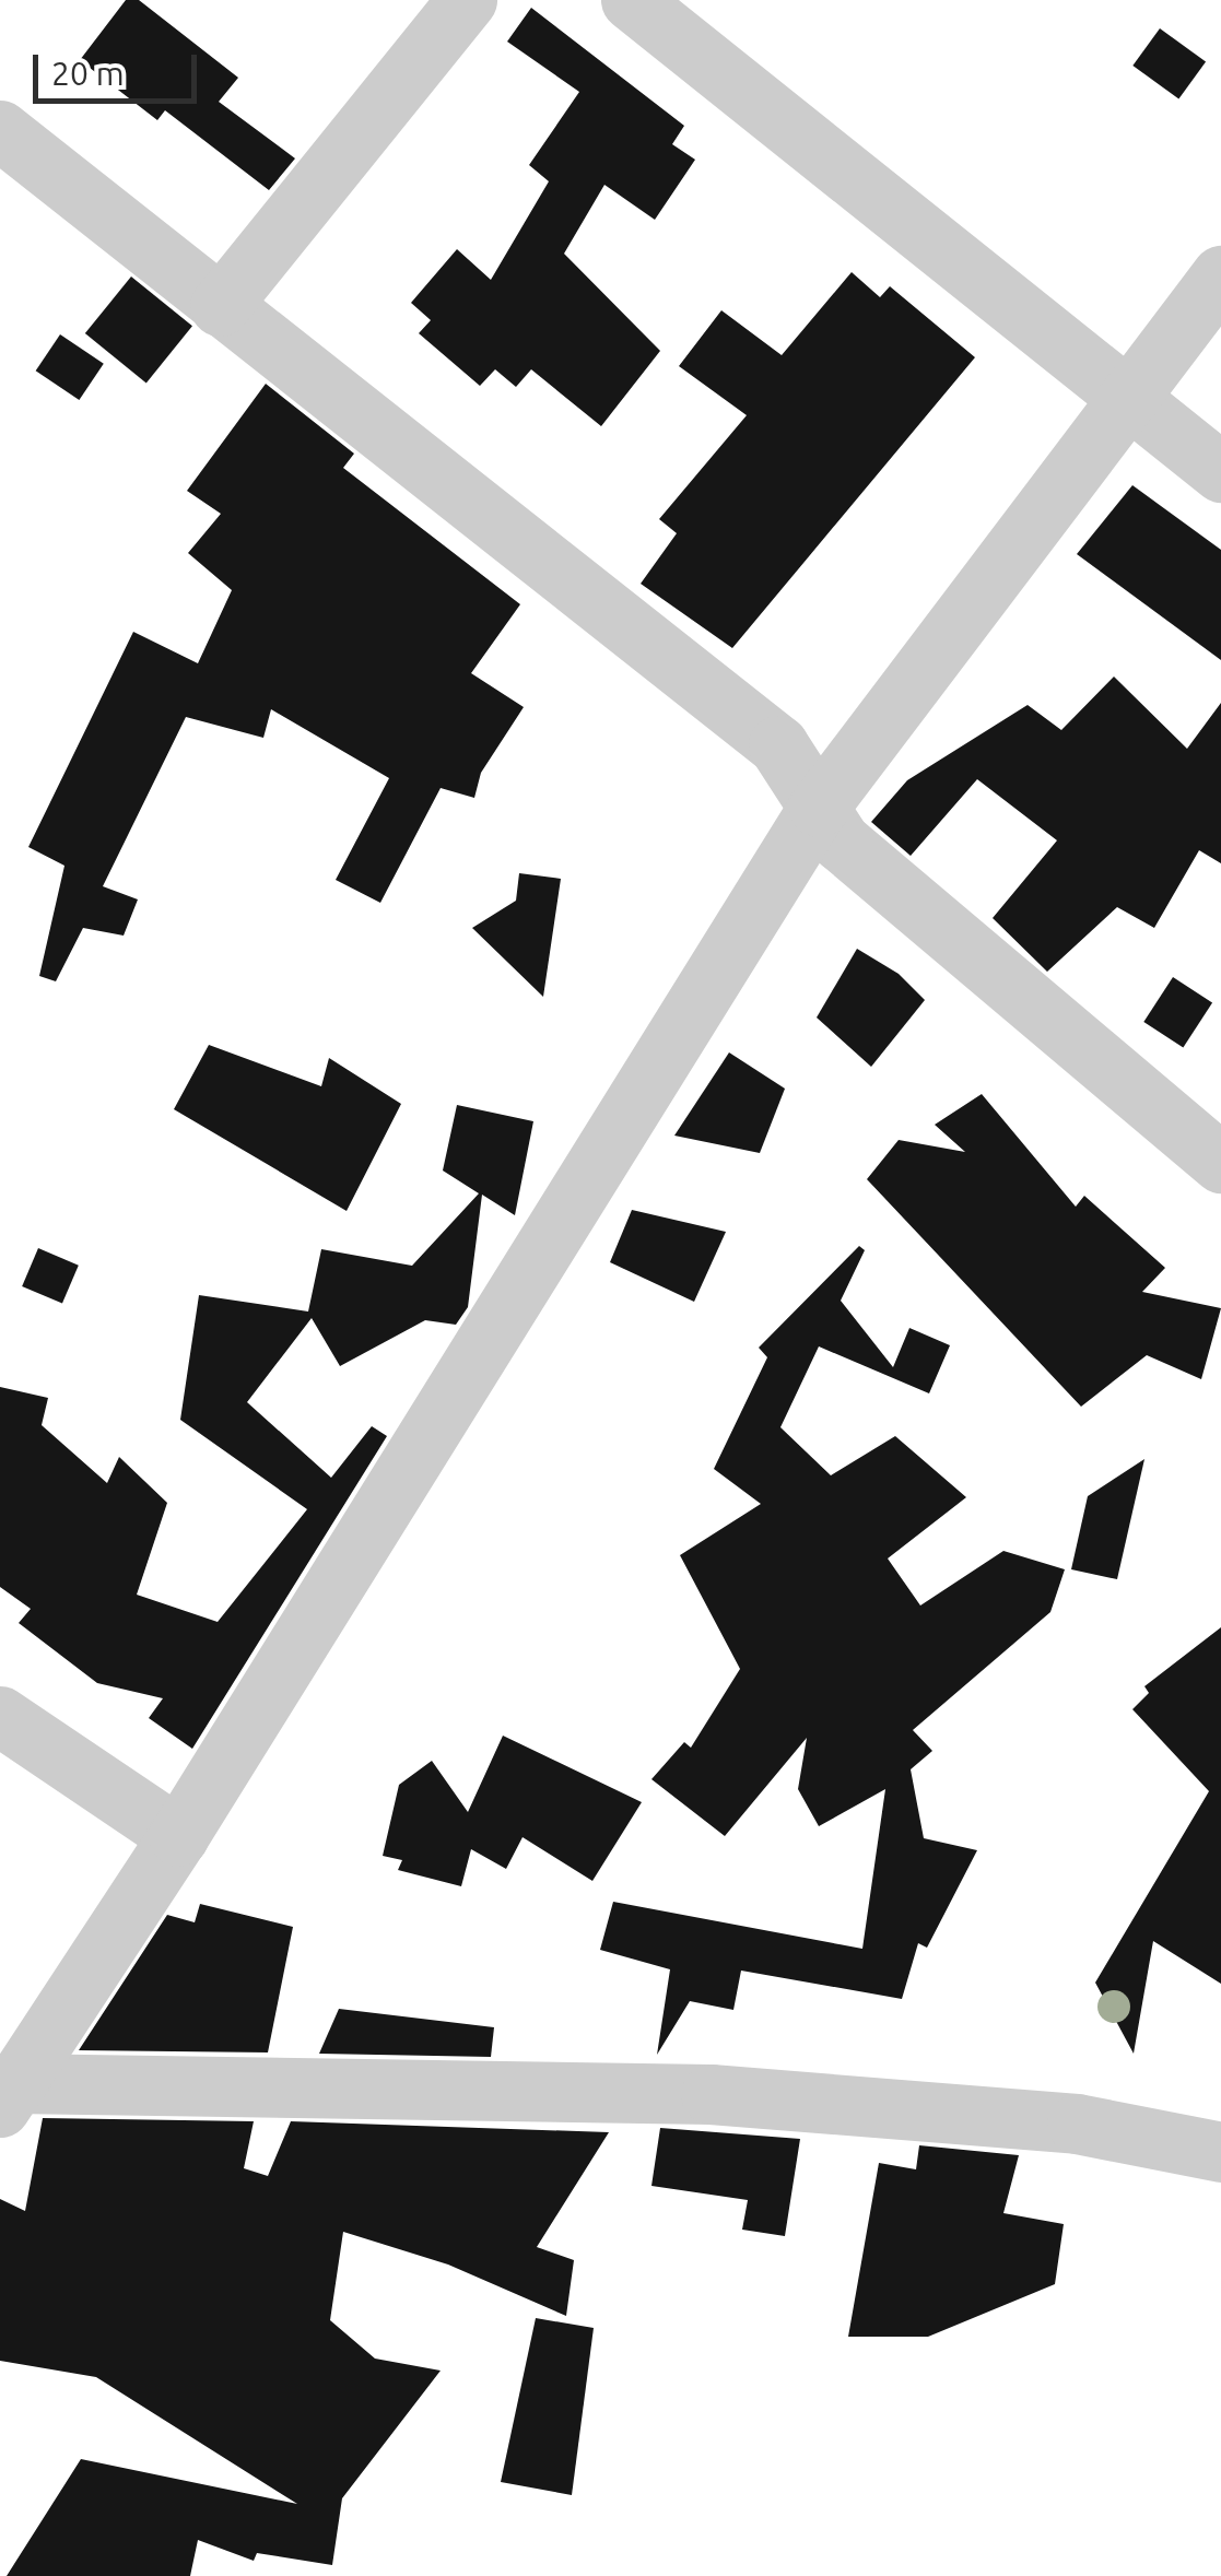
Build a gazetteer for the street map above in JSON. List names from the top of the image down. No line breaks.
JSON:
{"scale_bar":"20 m"}
